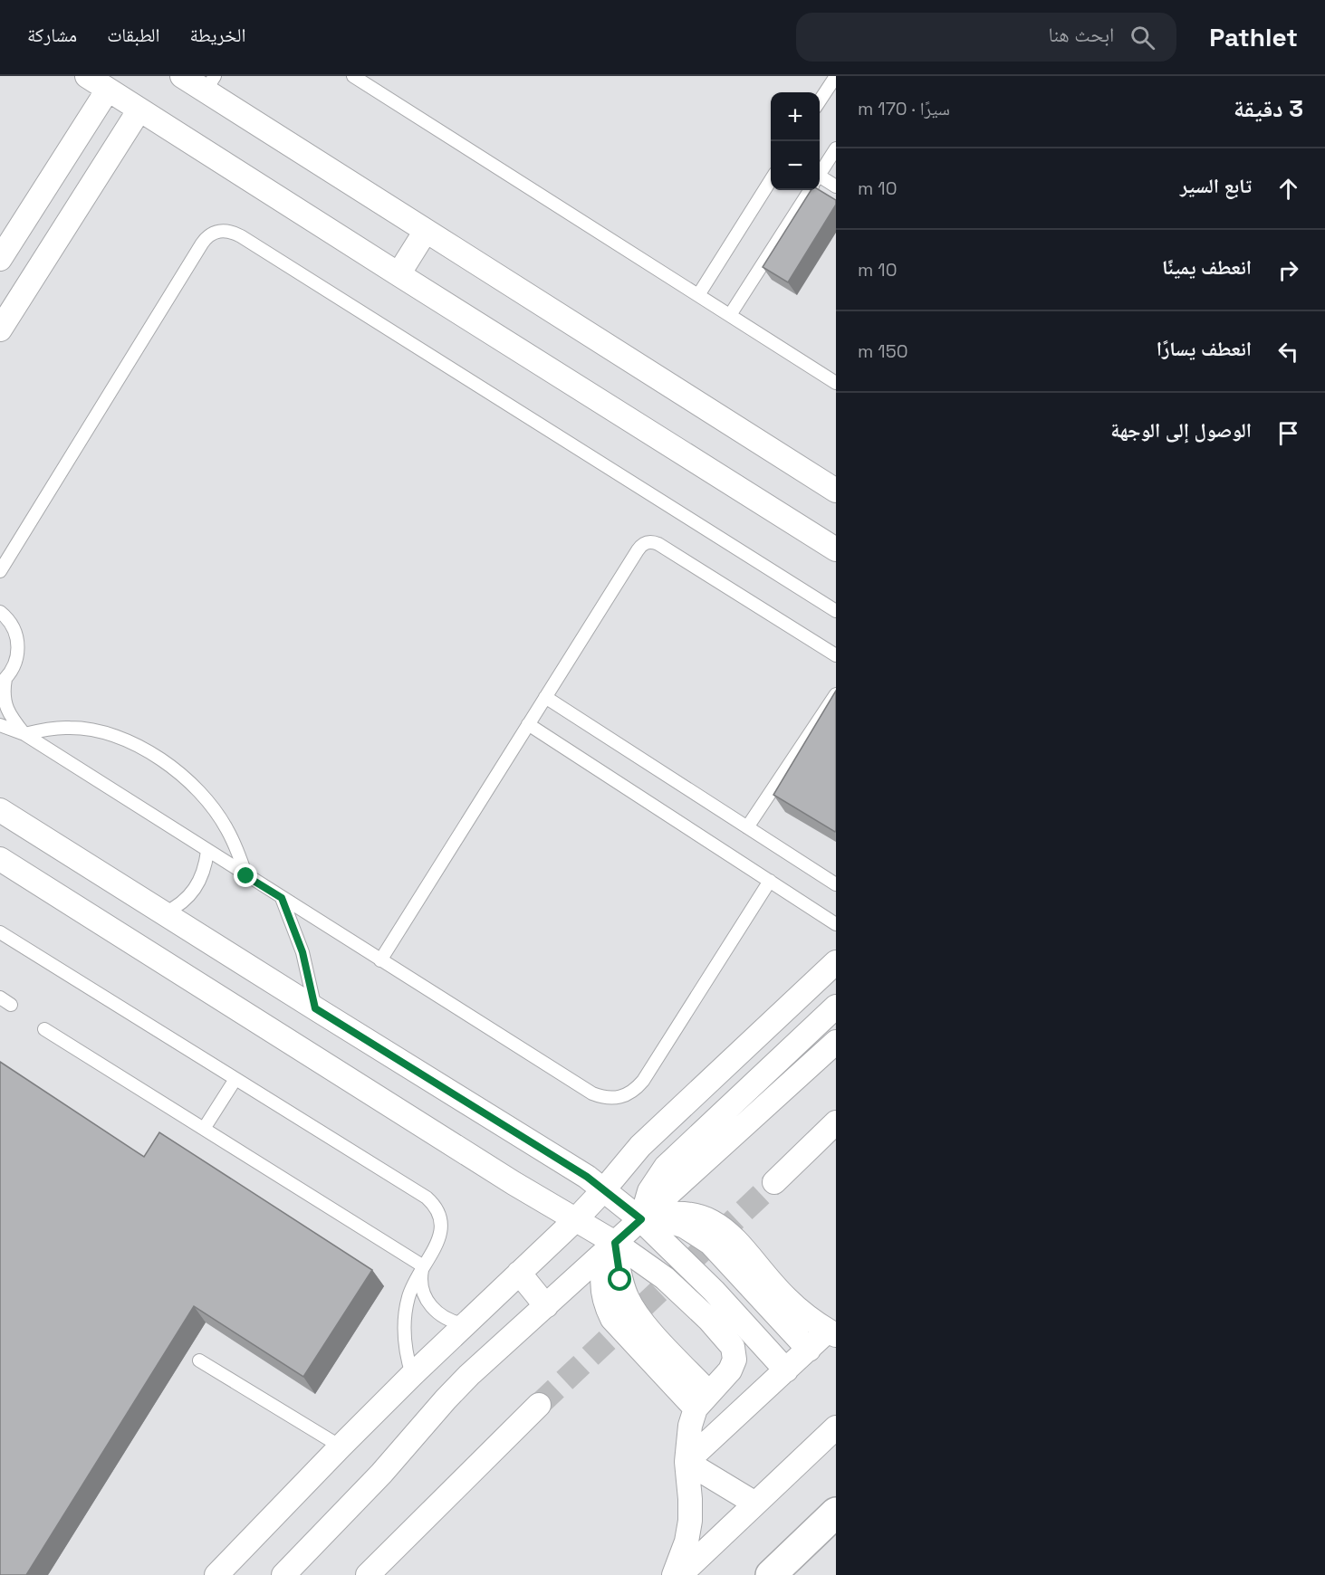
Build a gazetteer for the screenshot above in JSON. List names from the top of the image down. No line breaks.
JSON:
{"page":{"header":"Pathlet","search":"ابحث هنا","nav":["الخريطة","الطبقات","مشاركة"],"heading":["3 دقيقة","سيرًا · 170 m"],"map_buttons":["+","−"],"list":[["تابع السير","10 m"],["انعطف يمينًا","10 m"],["انعطف يسارًا","150 m"],"الوصول إلى الوجهة"]}}
